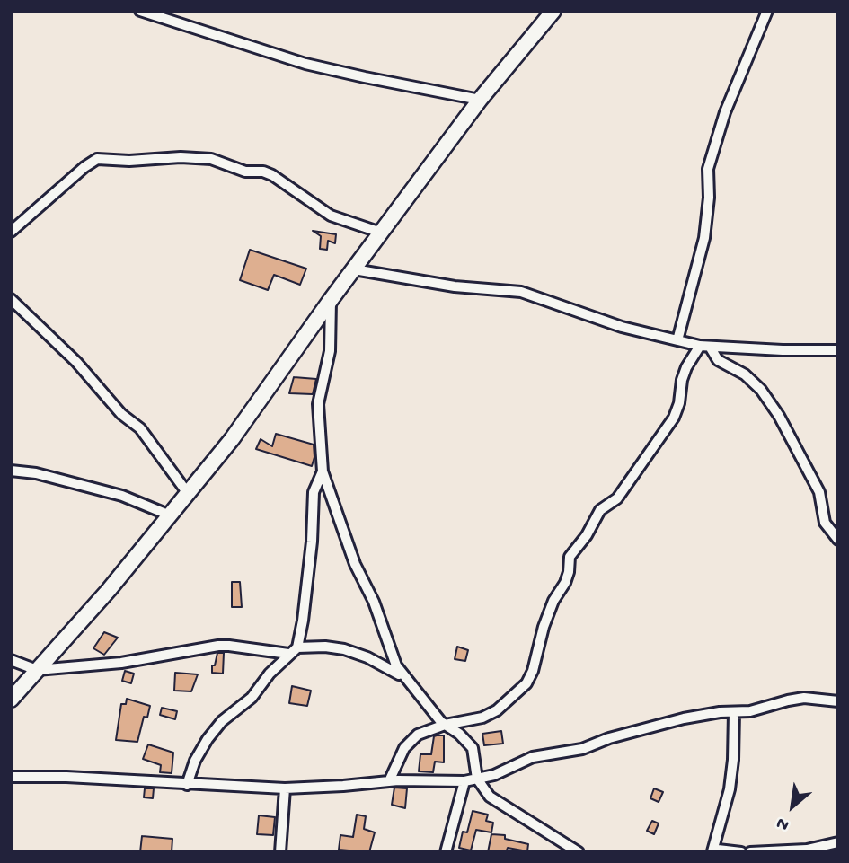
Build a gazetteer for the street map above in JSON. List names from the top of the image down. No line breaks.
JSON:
{"north":"bottom left"}
